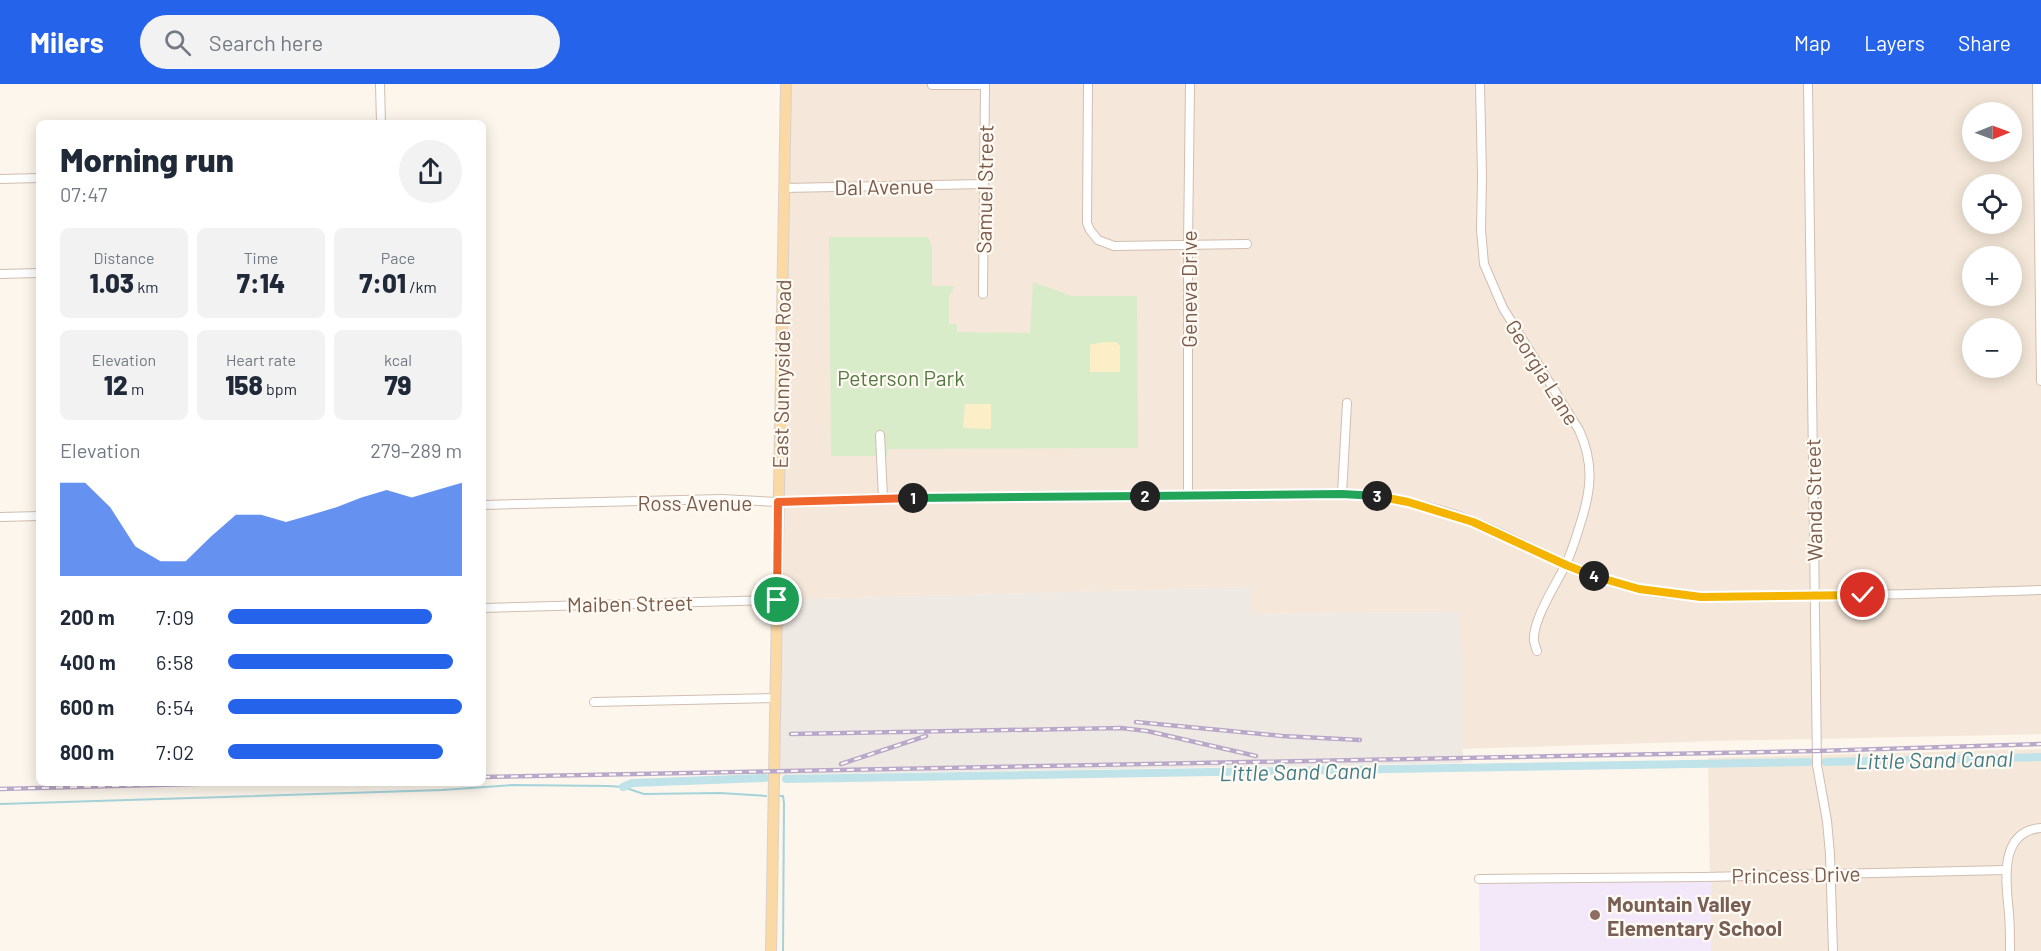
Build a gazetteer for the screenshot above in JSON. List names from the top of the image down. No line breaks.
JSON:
{"streets":{"main road":["East Sunnyside Road"],"street":["Dal Avenue","Samuel Street","Geneva Drive","Georgia Lane","Wanda Street","Ross Avenue","Maiben Street","Princess Drive"]},"crossings":[["Dal Avenue","Samuel Street"],["Dal Avenue","East Sunnyside Road"],["Geneva Drive","Ross Avenue"],["Georgia Lane","Ross Avenue"],["East Sunnyside Road","Ross Avenue"],["East Sunnyside Road","Maiben Street"],["Wanda Street","Ross Avenue"],["Wanda Street","Princess Drive"]],"water":["Little Sand Canal"],"parks":["Peterson Park"],"places":["Mountain Valley Elementary School"],"north":"right","page":{"header":"Milers","search":"Search here","nav":["Map","Layers","Share"],"map_buttons":["+","−"],"heading":["Morning run","07:47"],"stats":[["Distance","1.03 km"],["Time","7:14"],["Pace","7:01 /km"],["Elevation","12 m"],["Heart rate","158 bpm"],["kcal","79"]],"chart":["Elevation","279–289 m"],"pins":["2","3","1","4"],"list":[{"name":"200 m","note":"7:09"},{"name":"400 m","note":"6:58"},{"name":"600 m","note":"6:54"},{"name":"800 m","note":"7:02"}]}}
